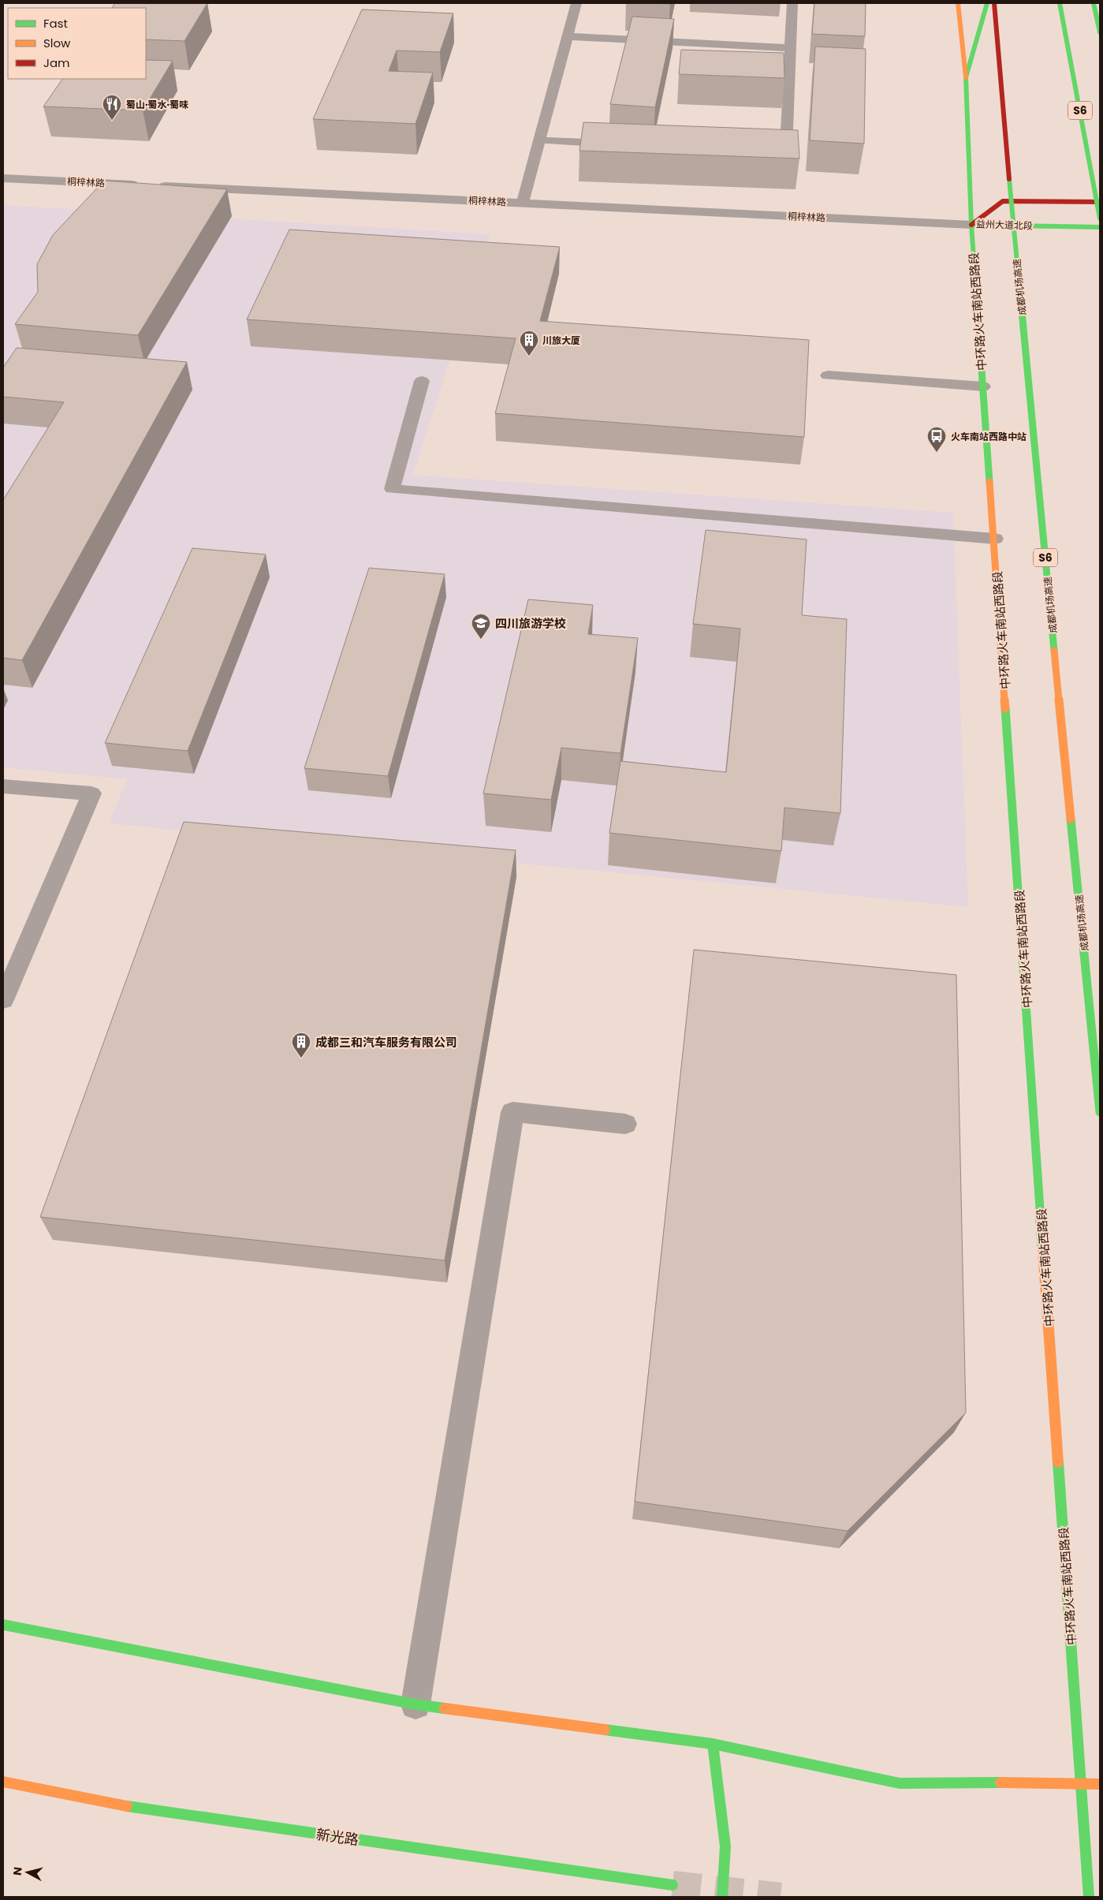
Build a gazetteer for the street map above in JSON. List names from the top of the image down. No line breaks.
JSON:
{"streets":{"main road":["S6","益州大道北段","成都机场高速","中环路火车南站西路段","新光路"],"street":["桐梓林路"]},"crossings":[["桐梓林路","益州大道北段"],["桐梓林路","中环路火车南站西路段"],["益州大道北段","中环路火车南站西路段"]],"places":{"restaurant":["蜀山·蜀水·蜀味"],"building":["川旅大厦","成都三和汽车服务有限公司"],"bus stop":["火车南站西路中站"],"school or university":["四川旅游学校"]},"legend":["Fast","Slow","Jam"],"north":"left"}
